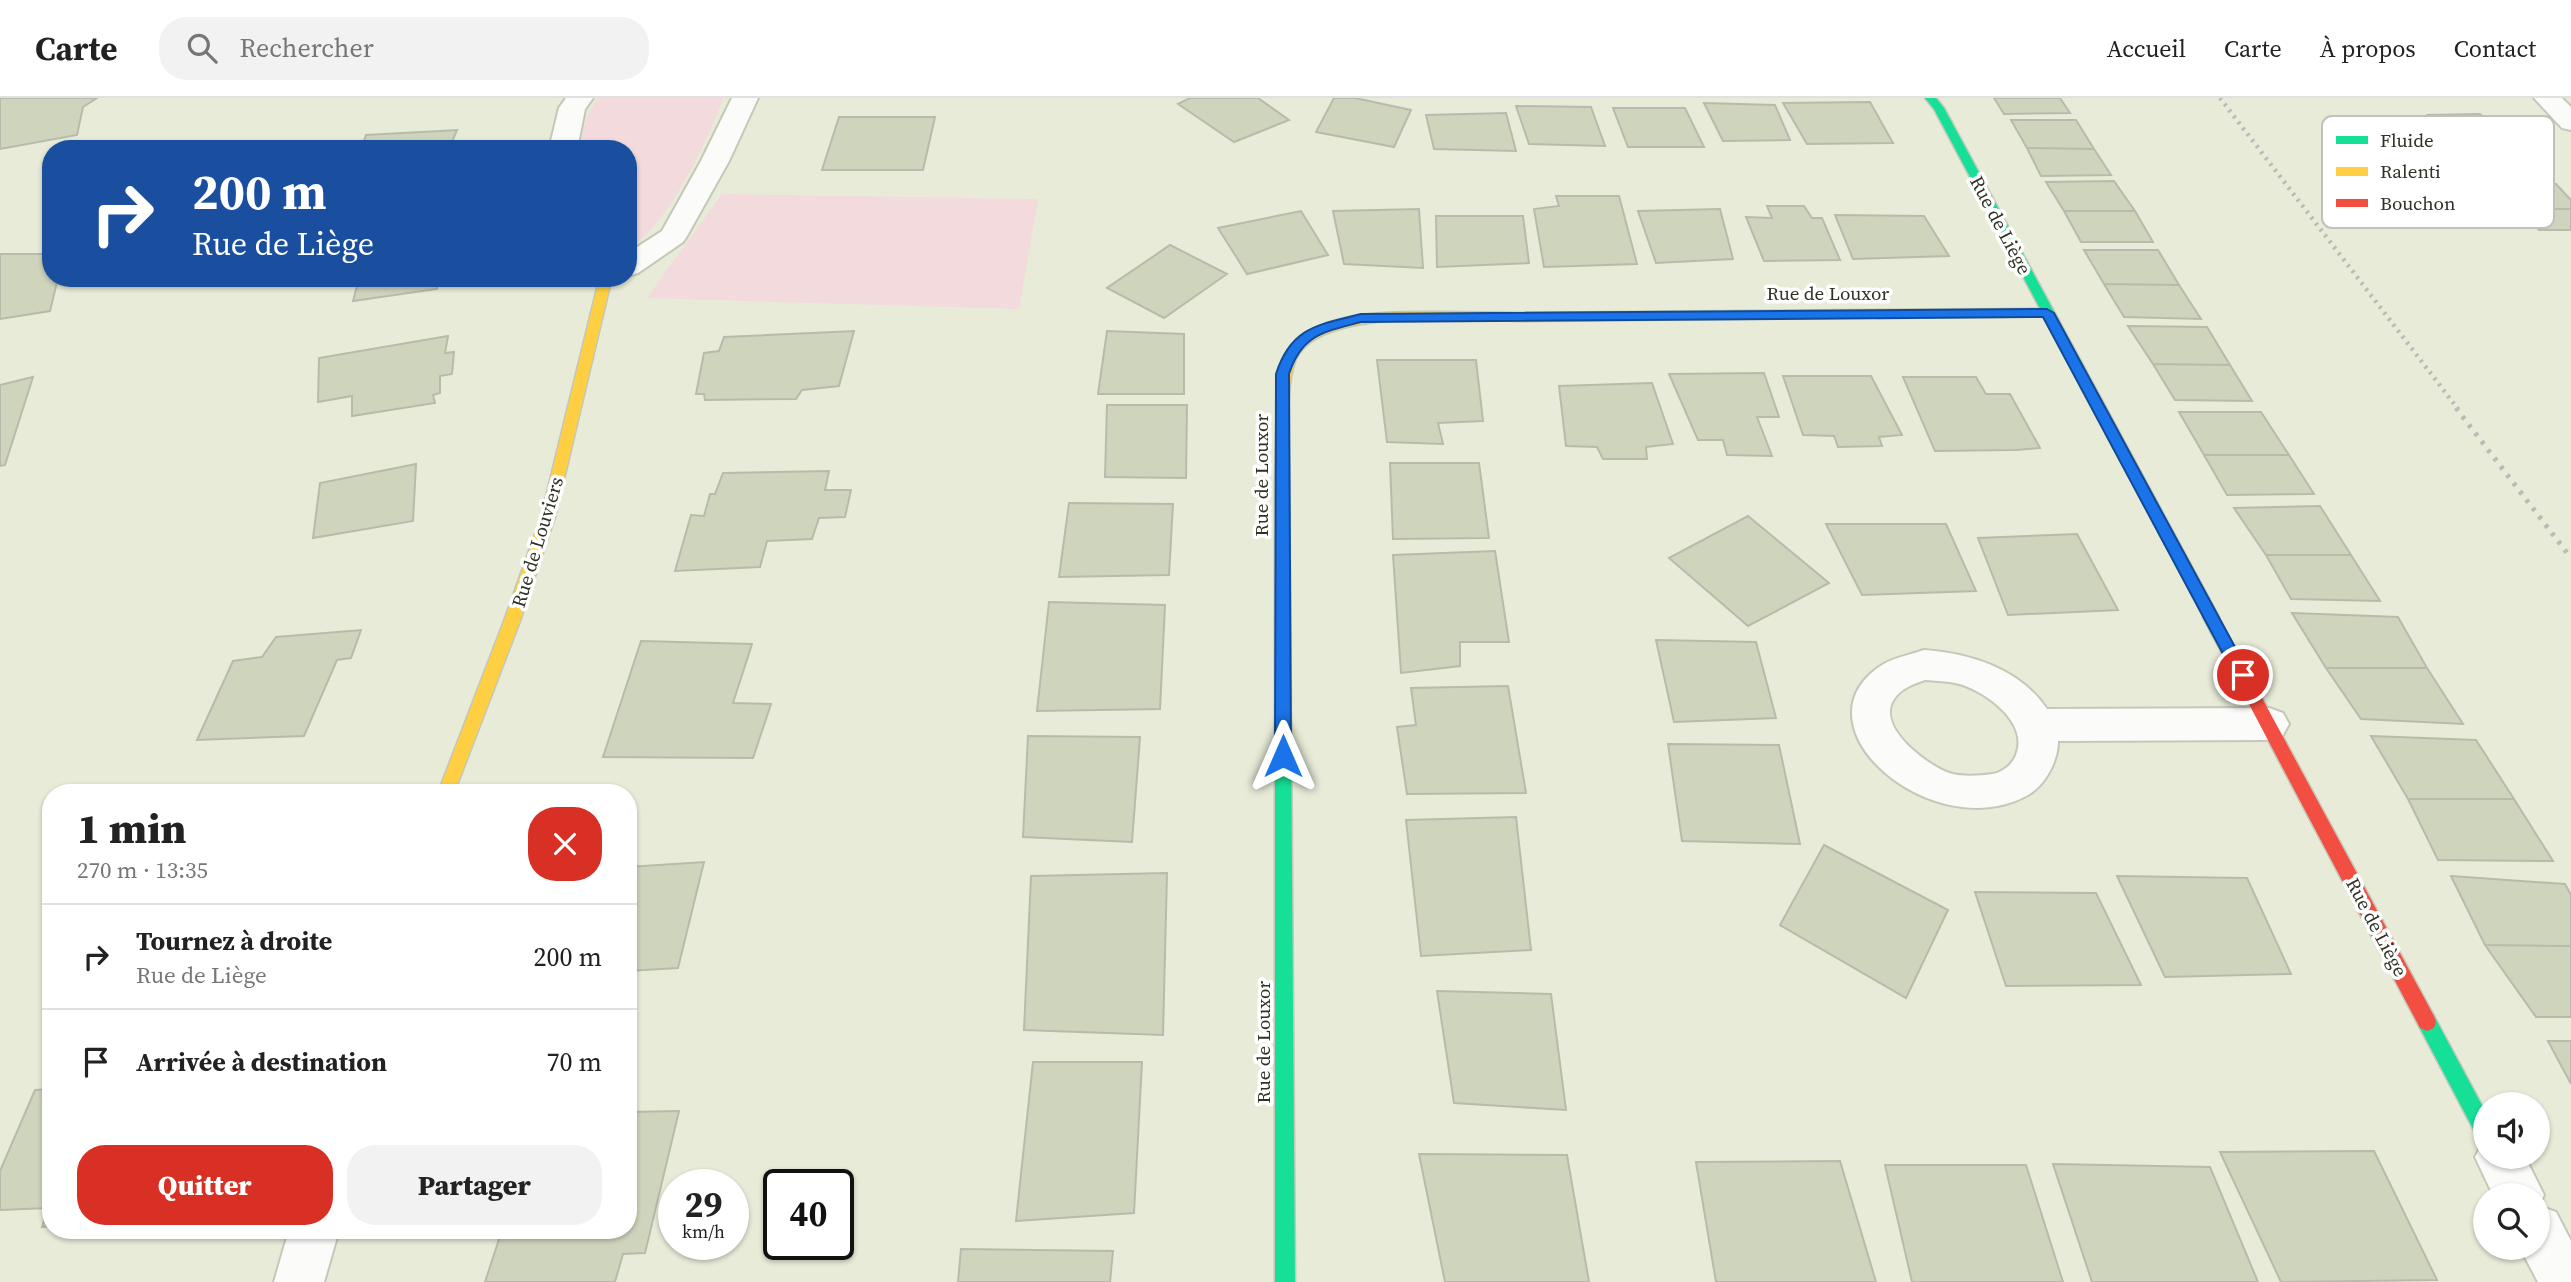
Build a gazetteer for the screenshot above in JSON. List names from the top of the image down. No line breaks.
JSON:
{"streets":{"street":["Rue de Liège","Rue de Louxor","Rue de Louviers"]},"crossings":[["Rue de Liège","Rue de Louxor"]],"legend":["Fluide","Ralenti","Bouchon"],"page":{"header":"Carte","search":"Rechercher","nav":["Accueil","Carte","À propos","Contact"],"turn":["200 m","Rue de Liège"],"heading":["1 min","270 m · 13:35"],"list":[{"name":"Tournez à droite","note":"Rue de Liège","value":"200 m"},{"name":"Arrivée à destination","value":"70 m"}],"buttons":["Quitter","Partager"],"speed":"29 km/h","limit":"40"}}
